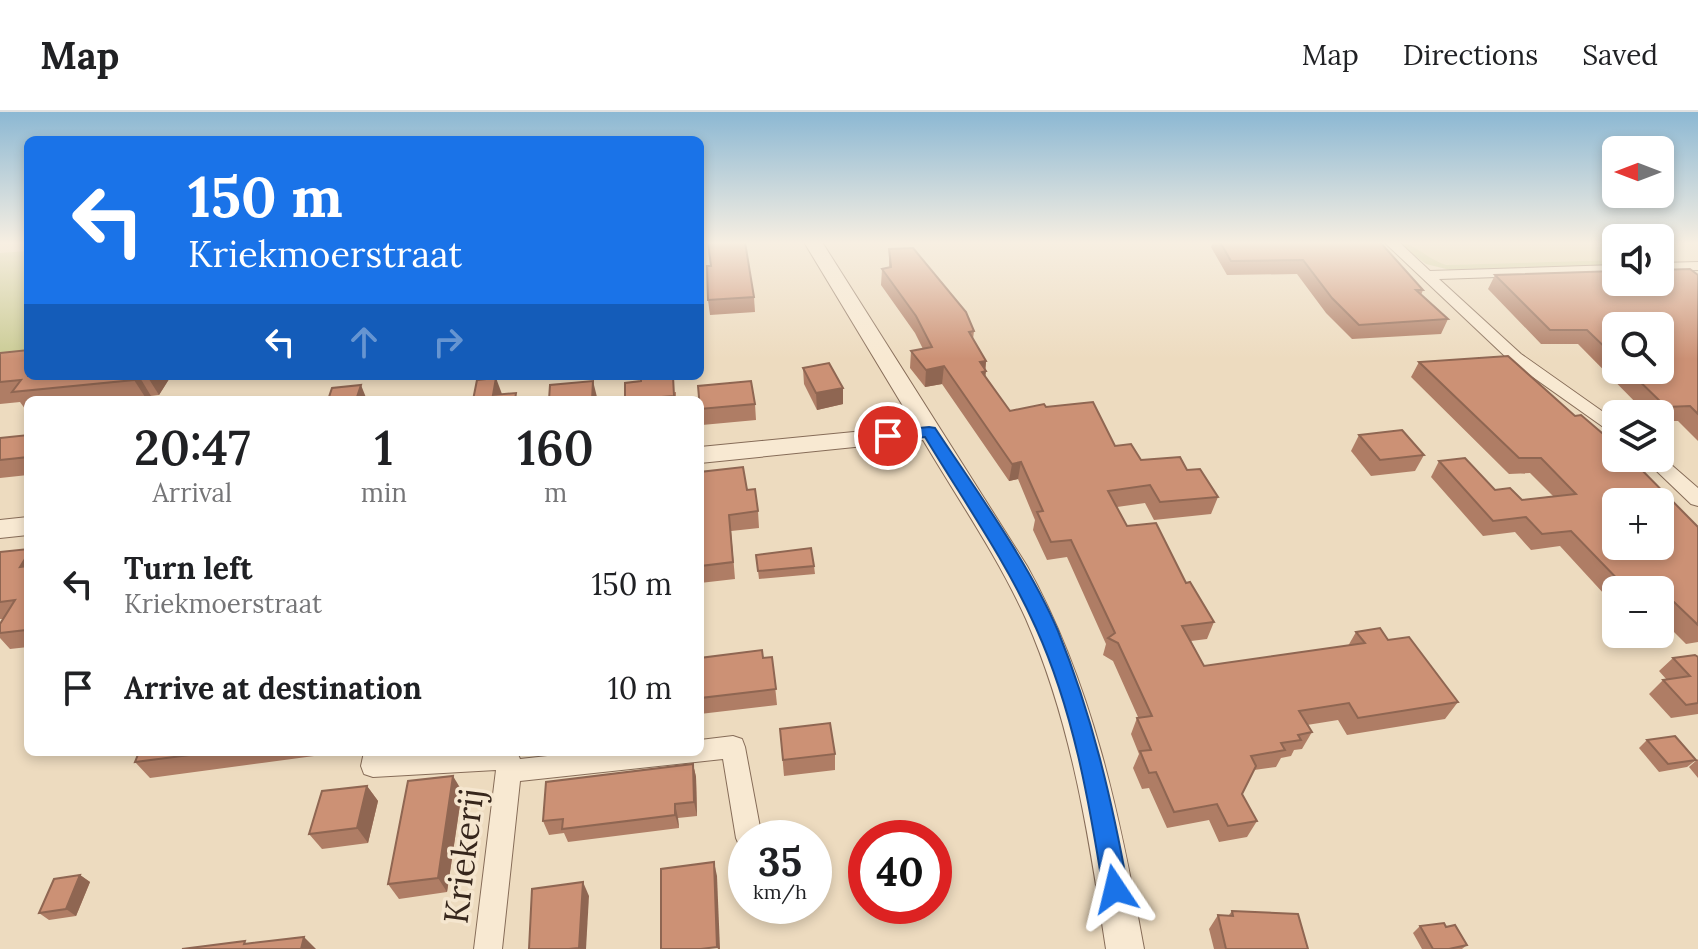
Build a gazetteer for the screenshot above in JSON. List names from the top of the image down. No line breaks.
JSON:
{"streets":{"street":["Kriekerij"]},"north":"left","page":{"header":"Map","nav":["Map","Directions","Saved"],"map_buttons":["+","−"],"turn":["150 m","Kriekmoerstraat"],"eta":["20:47","Arrival","1","min","160","m"],"list":[{"name":"Turn left","note":"Kriekmoerstraat","value":"150 m"},{"name":"Arrive at destination","value":"10 m"}],"speed":"35 km/h","limit":"40"}}
